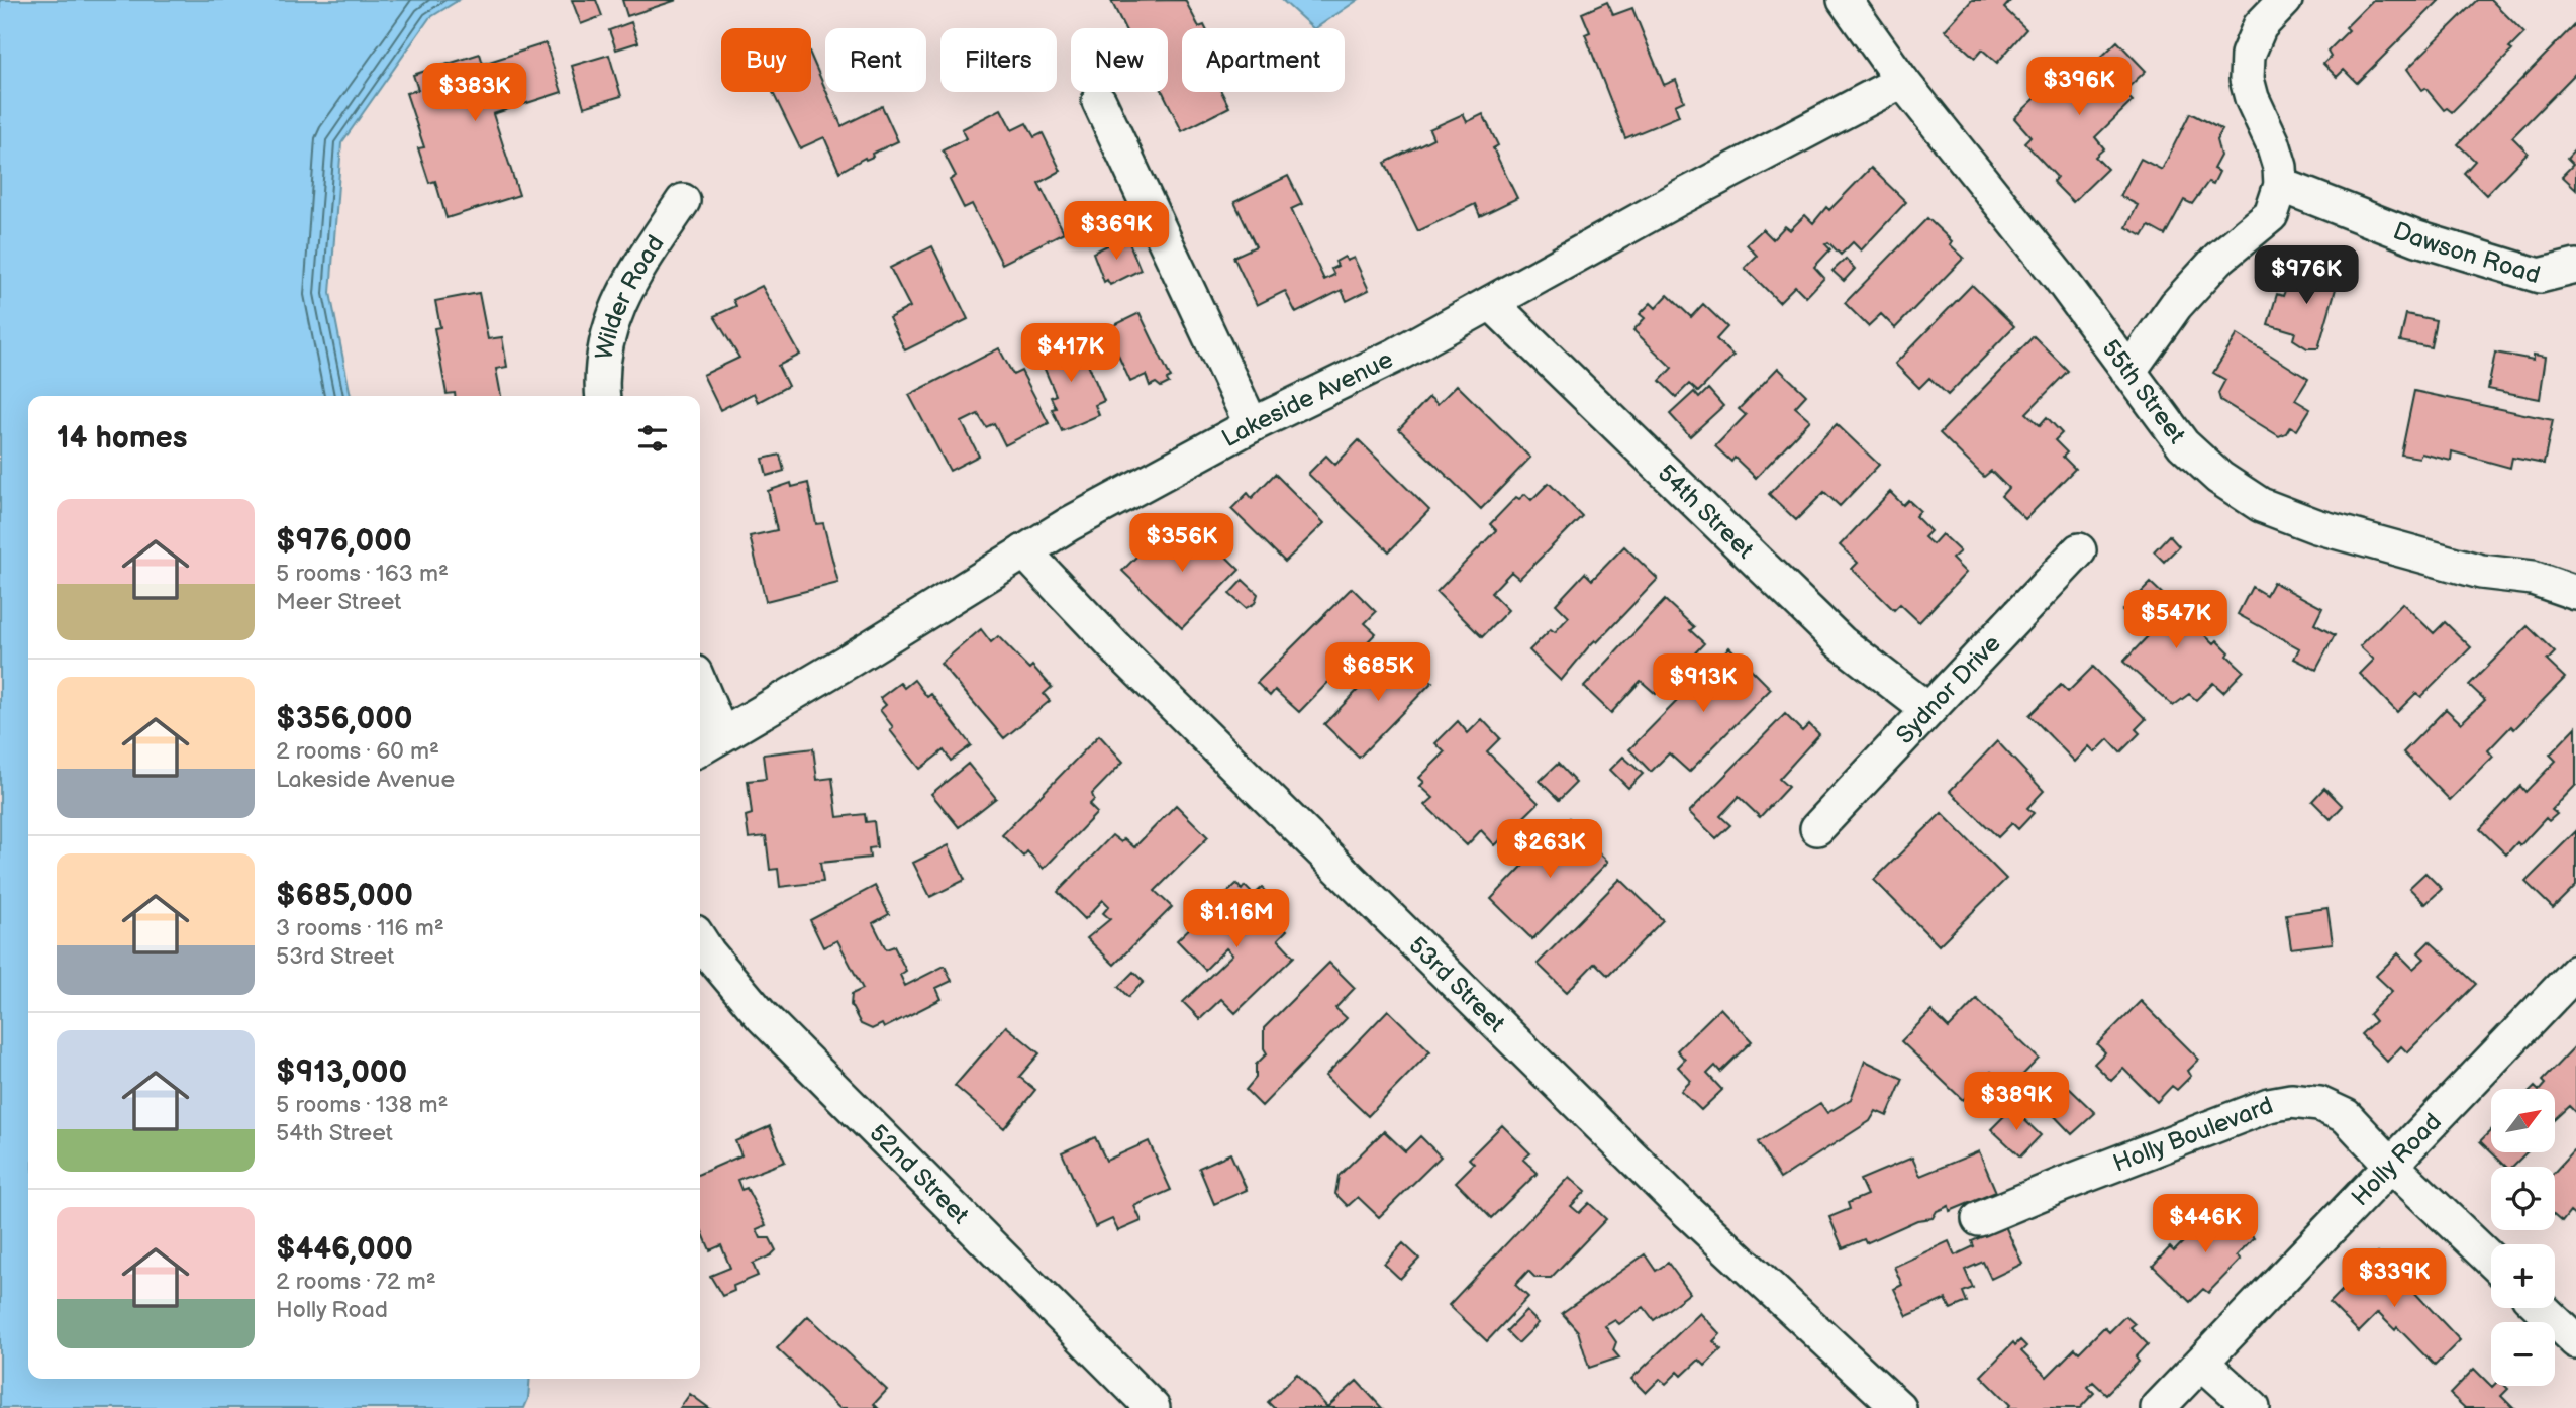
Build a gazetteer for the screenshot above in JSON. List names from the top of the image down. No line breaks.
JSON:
{"streets":{"street":["Dawson Road","Wilder Road","55th Street","Lakeside Avenue","54th Street","Sydnor Drive","53rd Street","Holly Boulevard","Holly Road","52nd Street"]},"crossings":[["55th Street","Lakeside Avenue"],["Lakeside Avenue","54th Street"],["Lakeside Avenue","53rd Street"],["54th Street","Sydnor Drive"],["Holly Boulevard","Holly Road"]],"north":"top right","page":{"chip":["Buy","Rent","Filters","New","Apartment"],"price":["$396K","$383K","$369K","$976K","$417K","$356K","$547K","$685K","$913K","$263K","$1.16M","$389K","$446K","$339K"],"heading":"14 homes","list":[{"name":"$976,000","note":"5 rooms · 163 m² · Meer Street"},{"name":"$356,000","note":"2 rooms · 60 m² · Lakeside Avenue"},{"name":"$685,000","note":"3 rooms · 116 m² · 53rd Street"},{"name":"$913,000","note":"5 rooms · 138 m² · 54th Street"},{"name":"$446,000","note":"2 rooms · 72 m² · Holly Road"}],"map_buttons":["+","−"]}}
